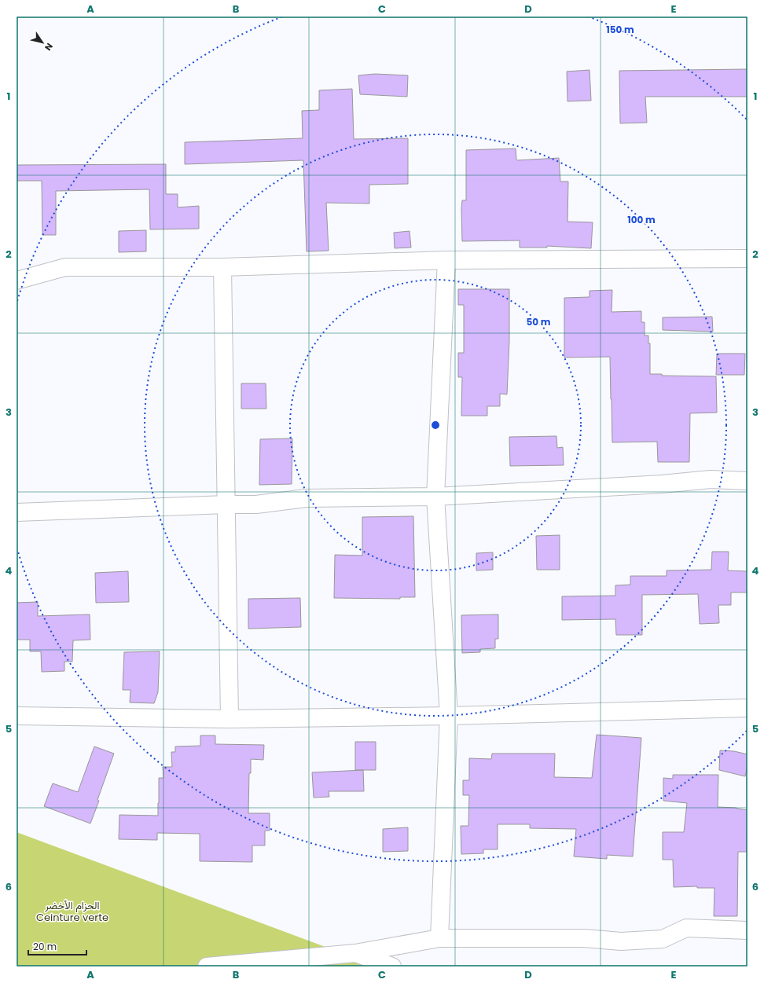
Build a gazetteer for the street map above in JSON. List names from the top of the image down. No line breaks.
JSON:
{"parks":["الحزام الأخضر Ceinture verte"],"scale_bar":"20 m","north":"bottom right","grid":{"columns":["A","B","C","D","E"],"rows":["1","2","3","4","5","6"]},"rings":["150 m","100 m","50 m"]}
